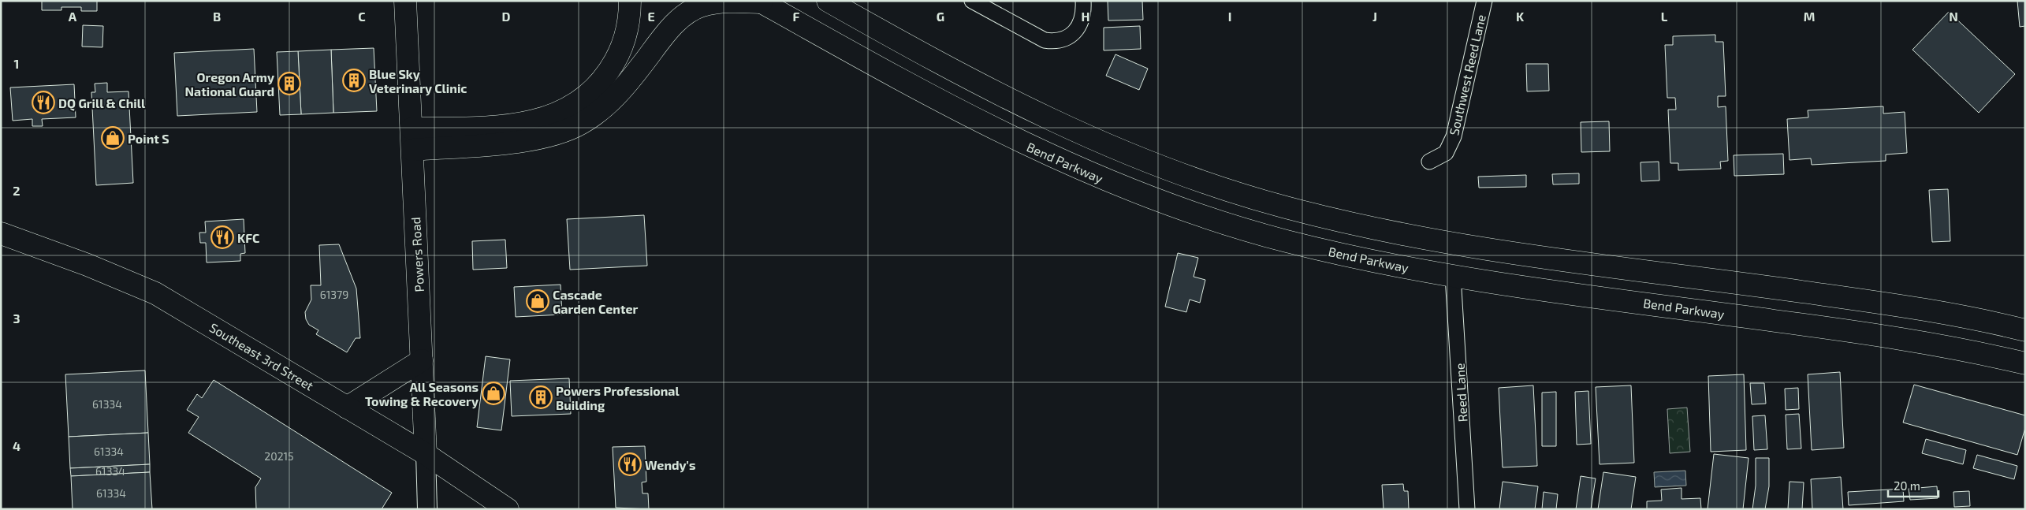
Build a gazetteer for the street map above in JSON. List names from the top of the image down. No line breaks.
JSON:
{"streets":{"main road":["Bend Parkway","Powers Road","Southeast 3rd Street"],"street":["Southwest Reed Lane","Reed Lane"]},"crossings":[["Bend Parkway","Reed Lane"],["Powers Road","Southeast 3rd Street"]],"places":{"building":["Blue Sky Veterinary Clinic","Oregon Army National Guard","Powers Professional Building"],"restaurant":["DQ Grill & Chill","KFC","Wendy's"],"shop":["Point S","Cascade Garden Center","All Seasons Towing & Recovery"]},"house_numbers":["61379","61334","61334","20215","61334","61334"],"scale_bar":"20 m","grid":{"columns":["A","B","C","D","E","F","G","H","I","J","K","L","M","N"],"rows":["1","2","3","4"]}}
